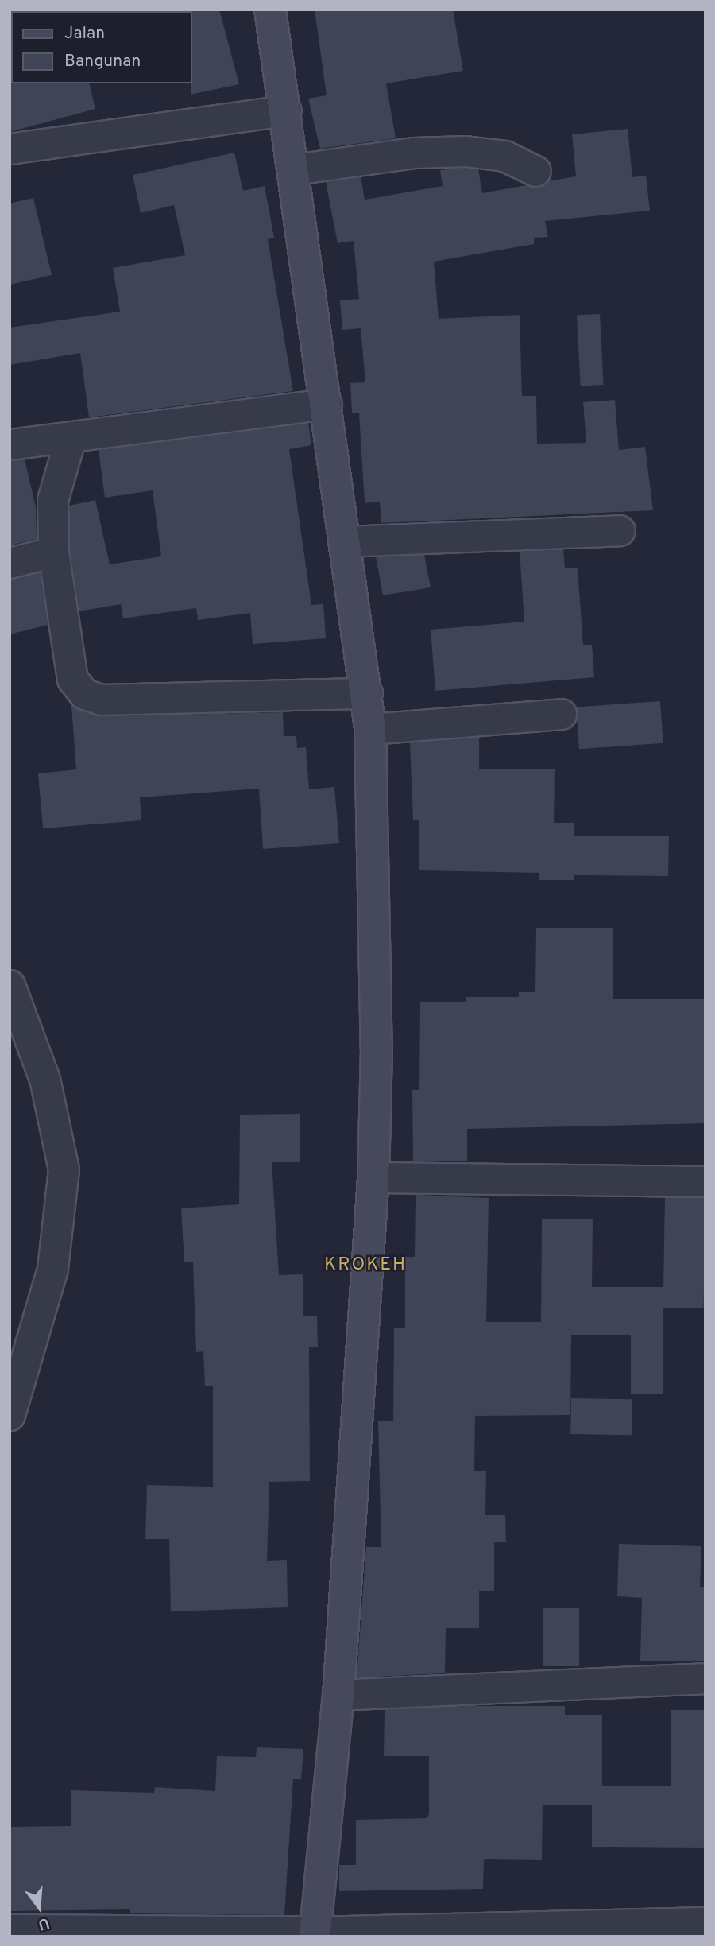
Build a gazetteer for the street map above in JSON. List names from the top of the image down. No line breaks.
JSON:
{"districts":["KROKEH"],"legend":["Jalan","Bangunan"],"north":"bottom"}
